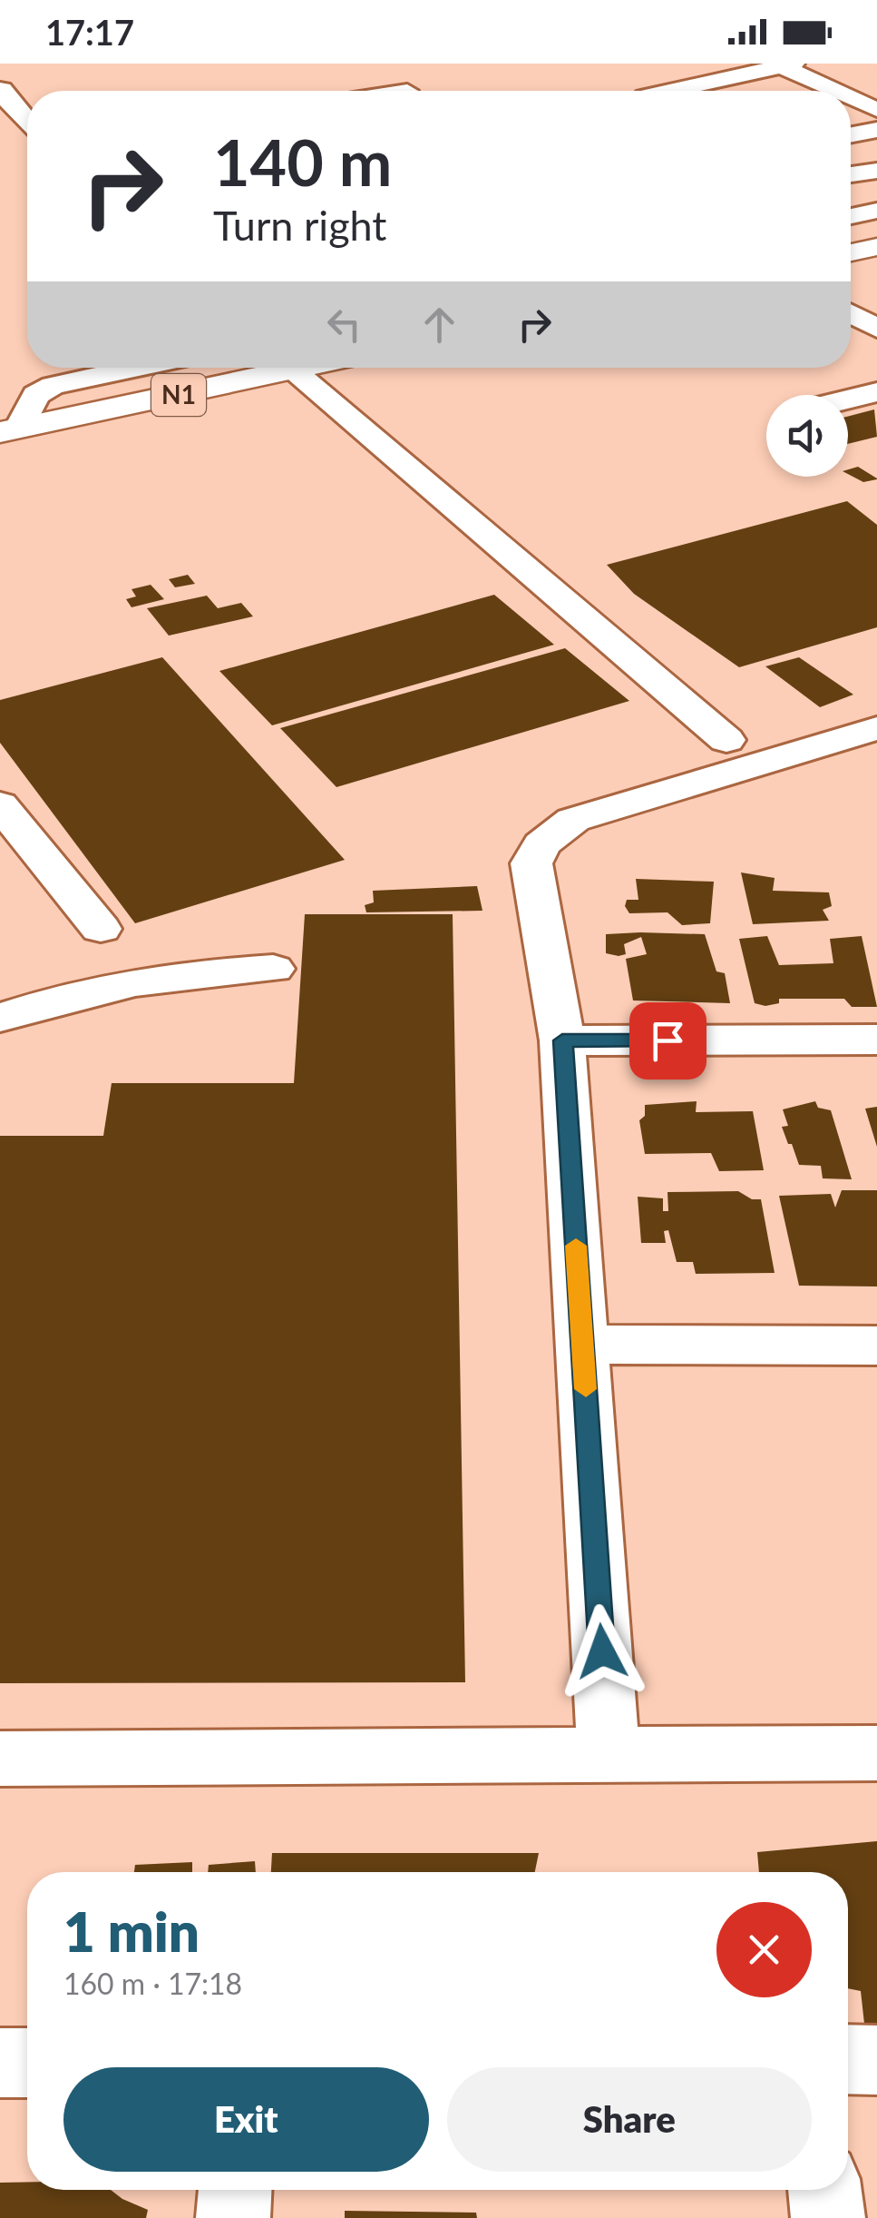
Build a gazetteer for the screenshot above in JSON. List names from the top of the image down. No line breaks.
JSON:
{"streets":{"highway":["N1"]},"page":{"status":"17:17","turn":["140 m","Turn right"],"heading":["1 min","160 m · 17:18"],"buttons":["Exit","Share"]}}
